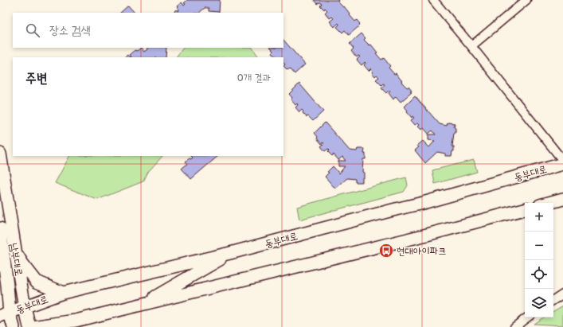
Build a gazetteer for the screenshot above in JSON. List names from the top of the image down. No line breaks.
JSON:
{"streets":{"main road":["동부대로","남부대로"]},"crossings":[["동부대로","남부대로"]],"places":{"bus stop":["현대아이파크"]},"page":{"search":"장소 검색","heading":["주변","0개 결과"],"map_buttons":["+","−"]}}
